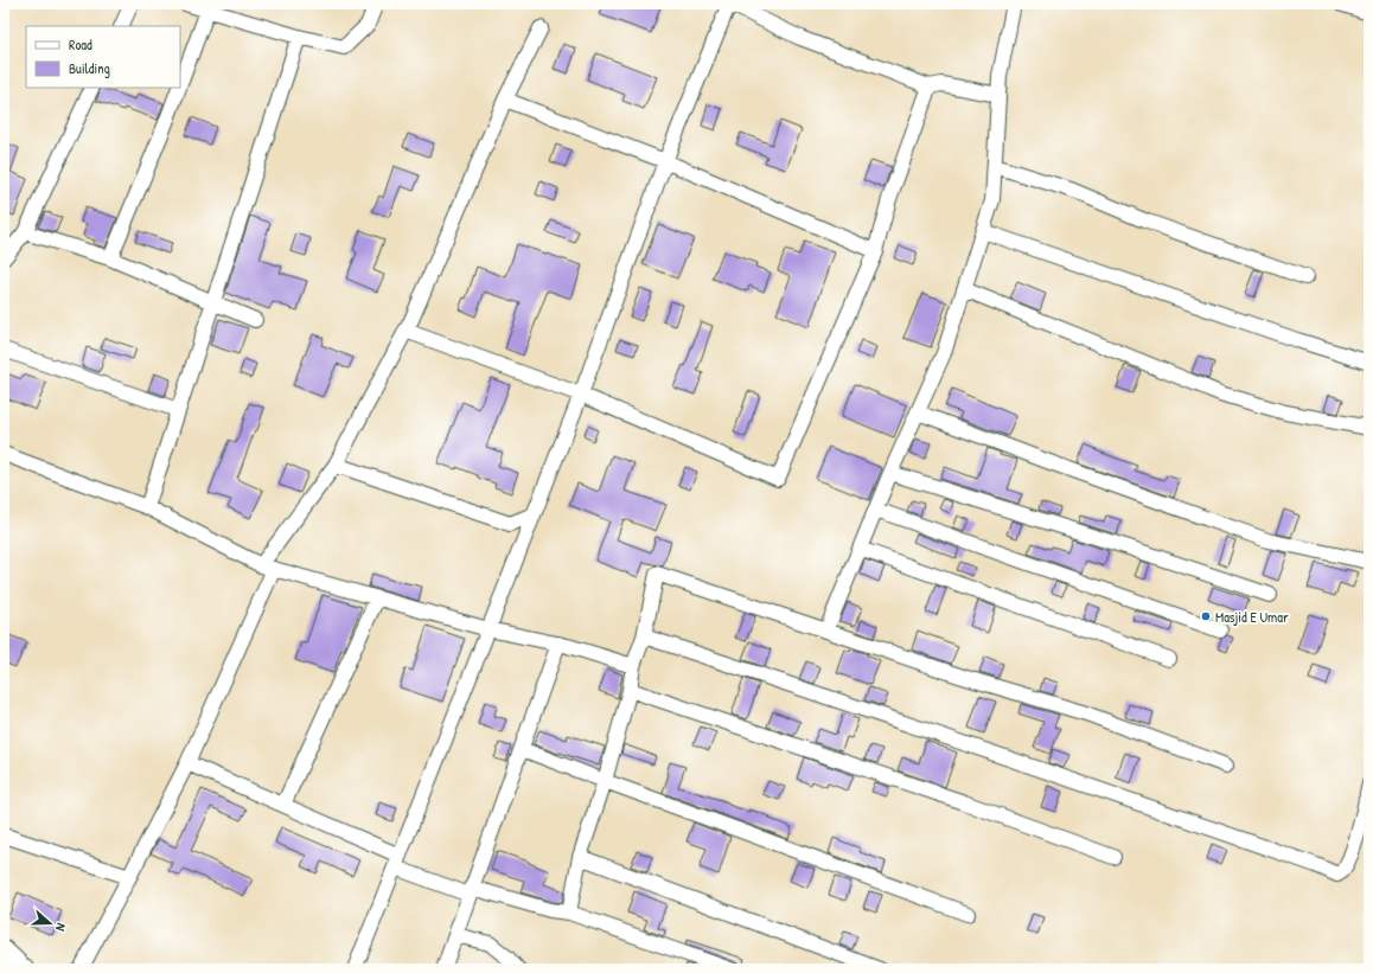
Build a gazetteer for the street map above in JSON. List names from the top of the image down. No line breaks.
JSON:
{"places":["Masjid E Umar"],"legend":["Road","Building"],"north":"right"}
